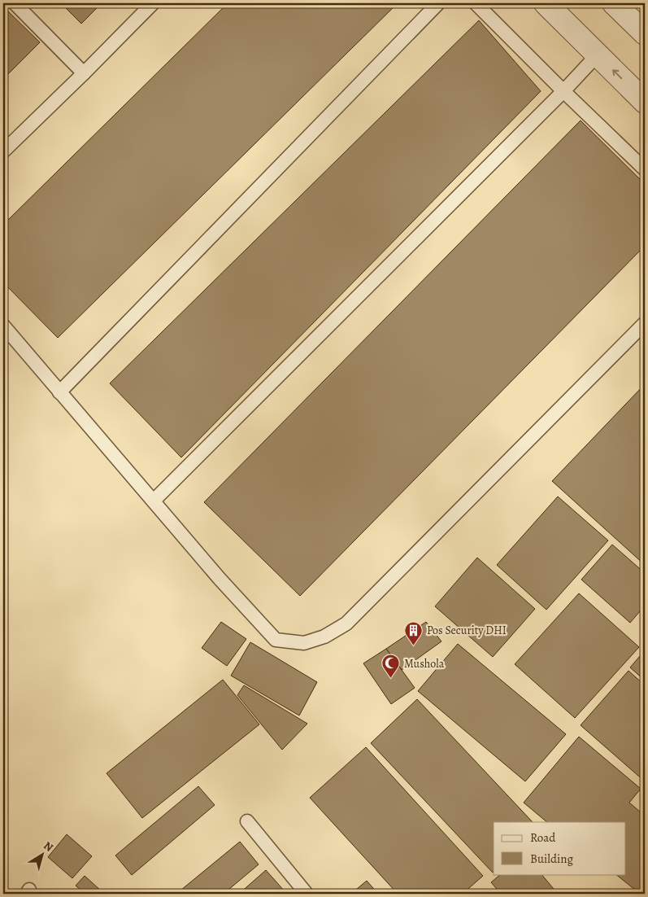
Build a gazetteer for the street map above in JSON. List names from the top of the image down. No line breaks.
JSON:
{"places":{"building":["Pos Security DHI"],"mosque":["Mushola"]},"legend":["Road","Building"],"north":"top right"}
